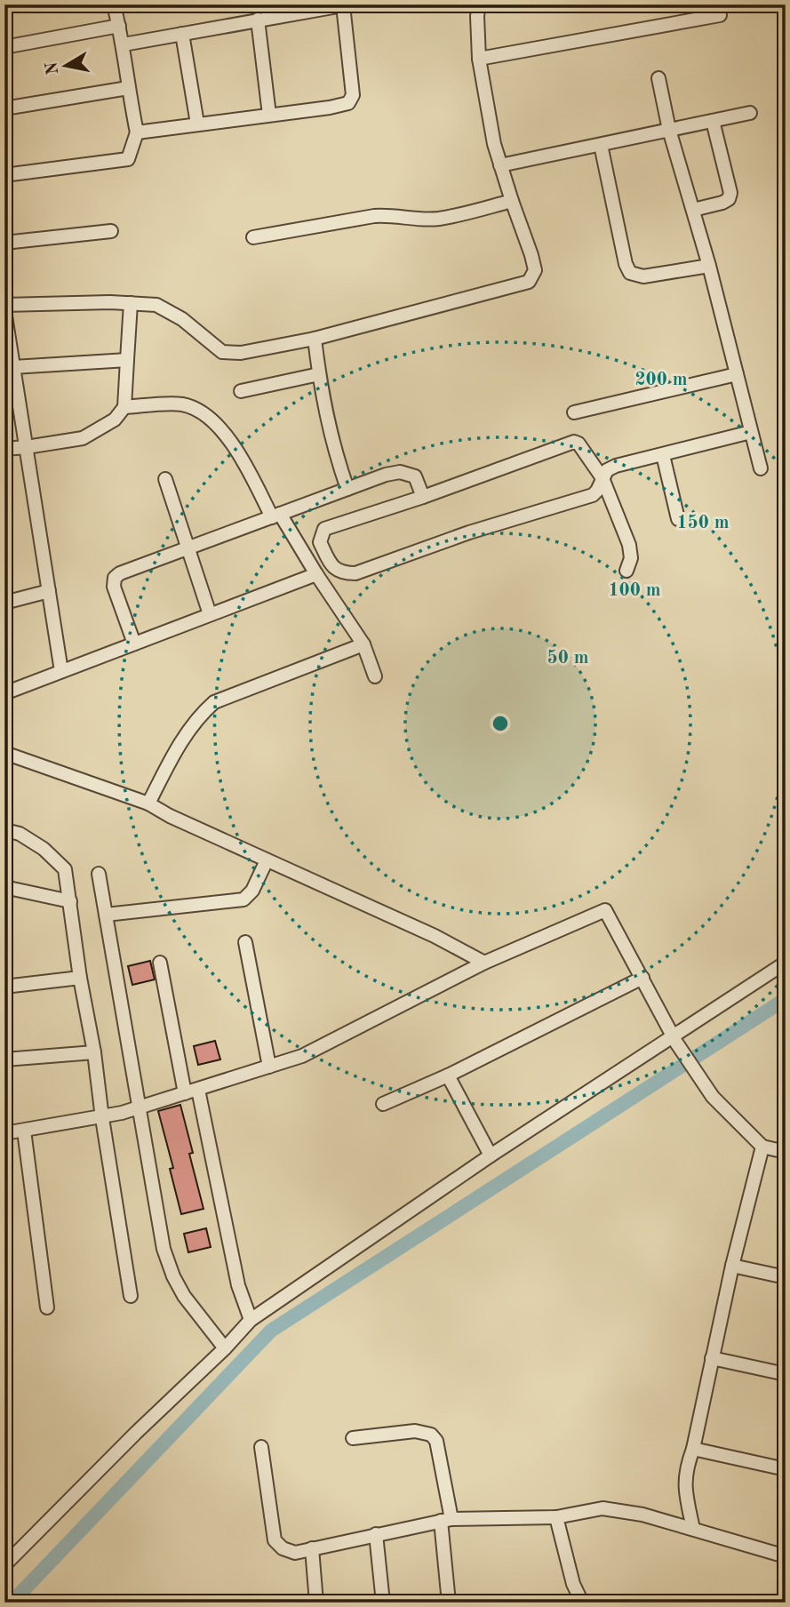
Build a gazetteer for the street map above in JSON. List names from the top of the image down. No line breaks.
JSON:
{"north":"left","rings":["200 m","150 m","100 m","50 m"]}
